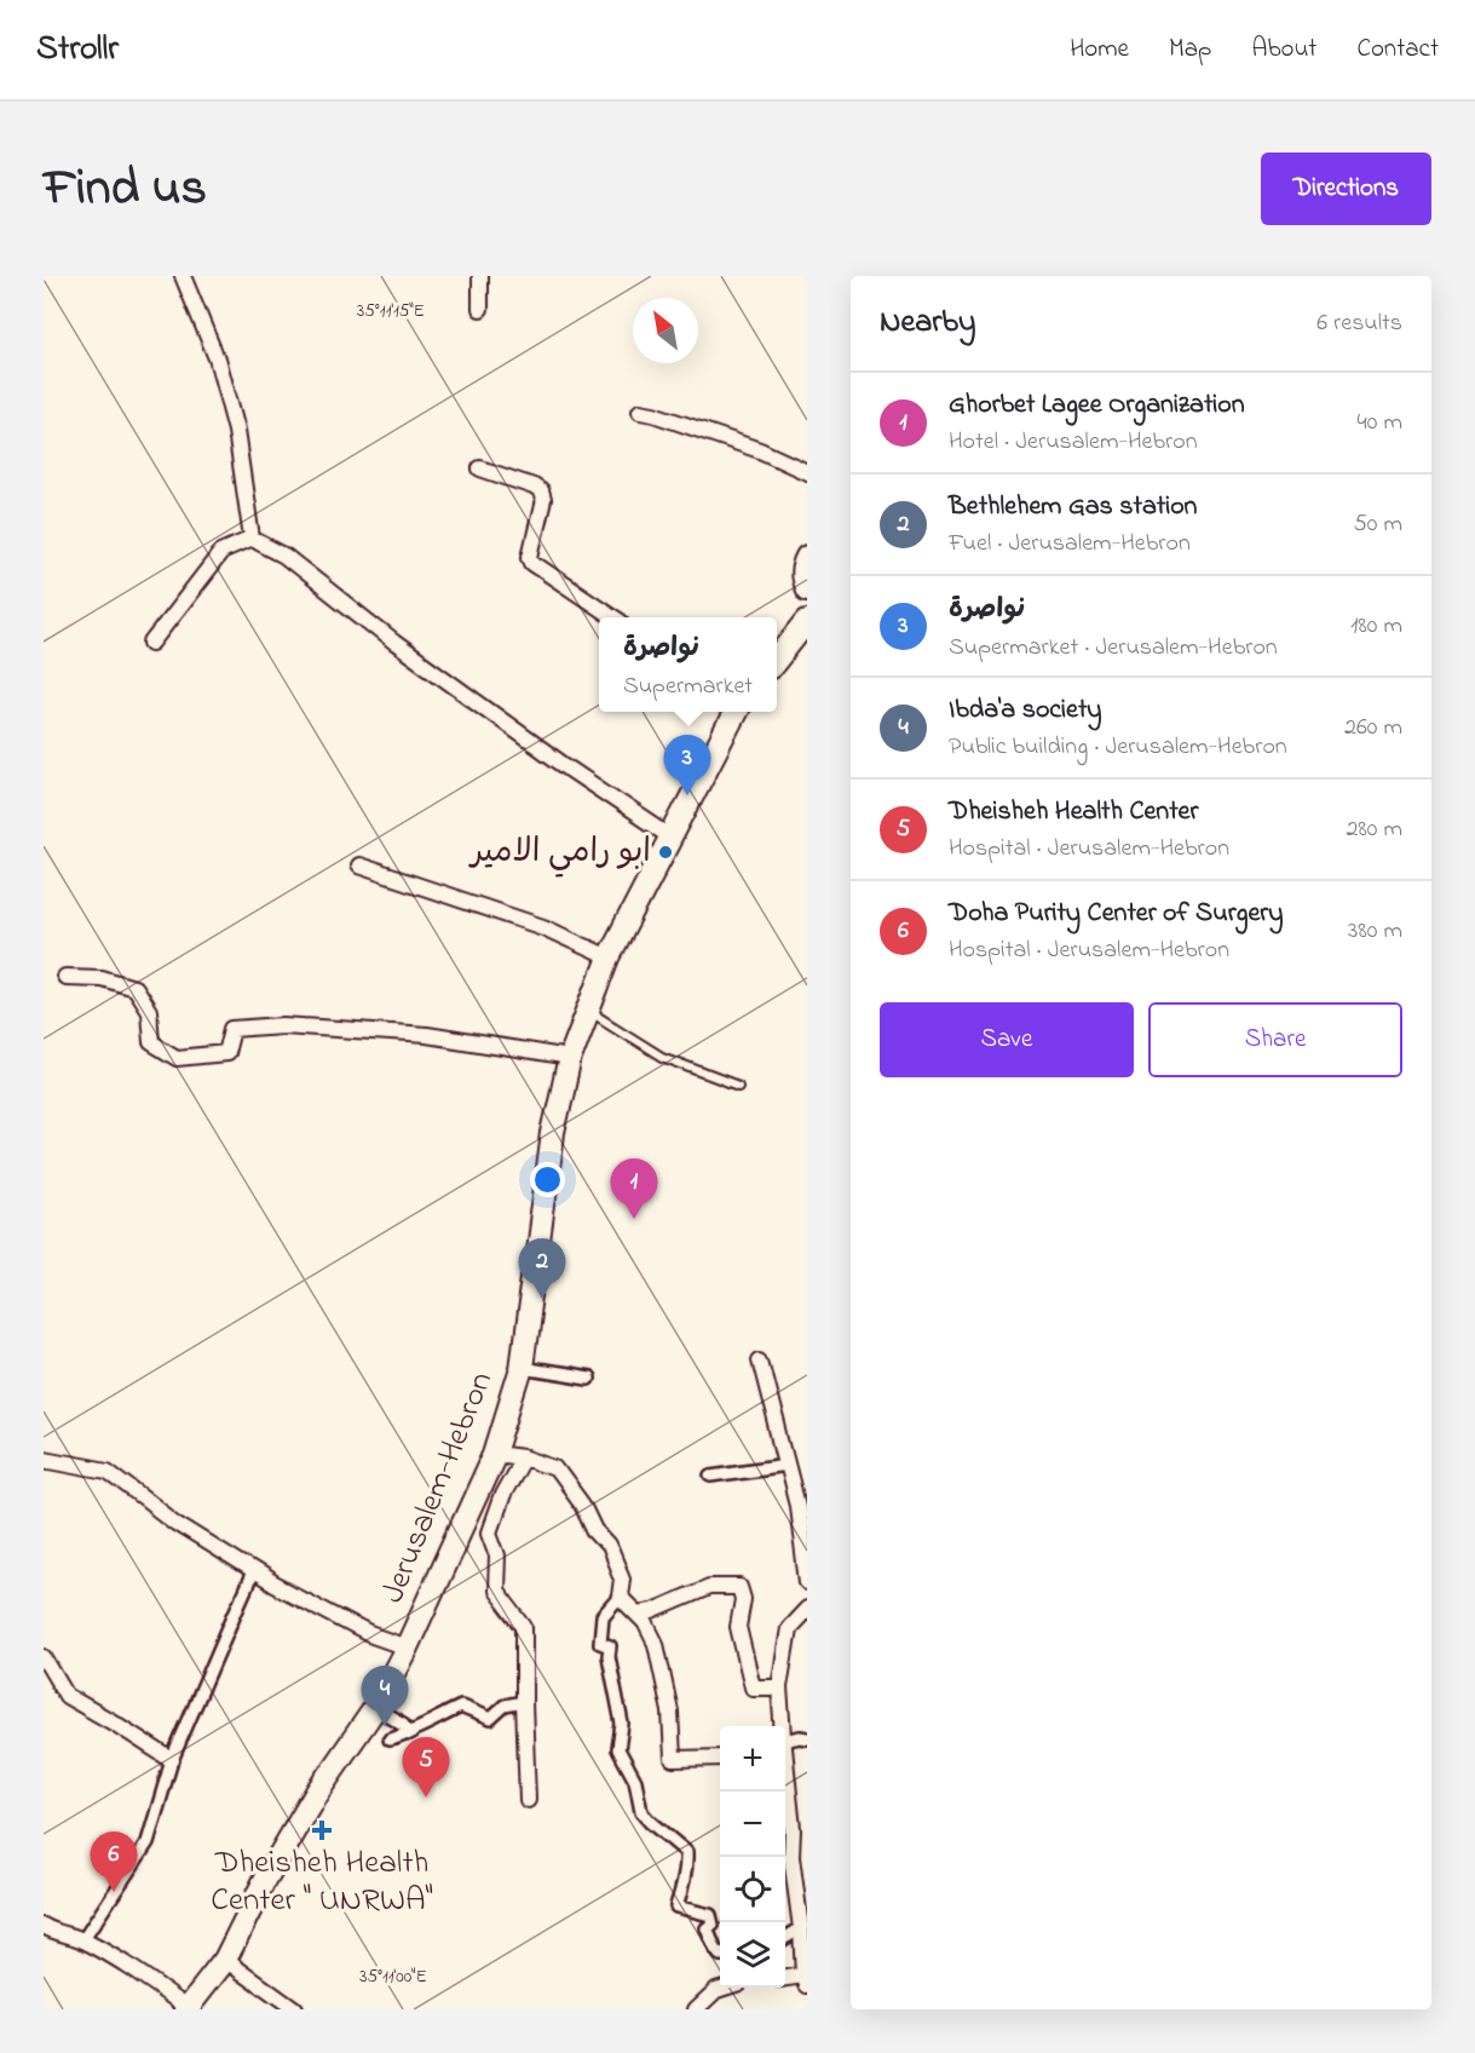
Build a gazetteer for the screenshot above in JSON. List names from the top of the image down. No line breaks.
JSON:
{"streets":{"main road":["Jerusalem-Hebron"]},"places":{"other":["ابو رامي الامير"],"health":["Dheisheh Health Center \" UNRWA\""]},"north":"top left","page":{"header":"Strollr","nav":["Home","Map","About","Contact"],"title":"Find us","buttons":["Directions",["Save","Share"]],"heading":["Nearby","6 results"],"list":[{"mark":"1","name":"Ghorbet Lagee Organization","note":"Hotel · Jerusalem-Hebron","value":"40 m"},{"mark":"2","name":"Bethlehem Gas station","note":"Fuel · Jerusalem-Hebron","value":"50 m"},{"mark":"3","name":"نواصرة","note":"Supermarket · Jerusalem-Hebron","value":"180 m"},{"mark":"4","name":"Ibda'a society","note":"Public building · Jerusalem-Hebron","value":"260 m"},{"mark":"5","name":"Dheisheh Health Center","note":"Hospital · Jerusalem-Hebron","value":"280 m"},{"mark":"6","name":"Doha Purity Center of Surgery","note":"Hospital · Jerusalem-Hebron","value":"380 m"}],"popup":["نواصرة","Supermarket"],"pins":["3","1","2","4","5","6"],"map_buttons":["+","−"]},"coordinates":["35°11'15\"E","35°11'00\"E"]}
